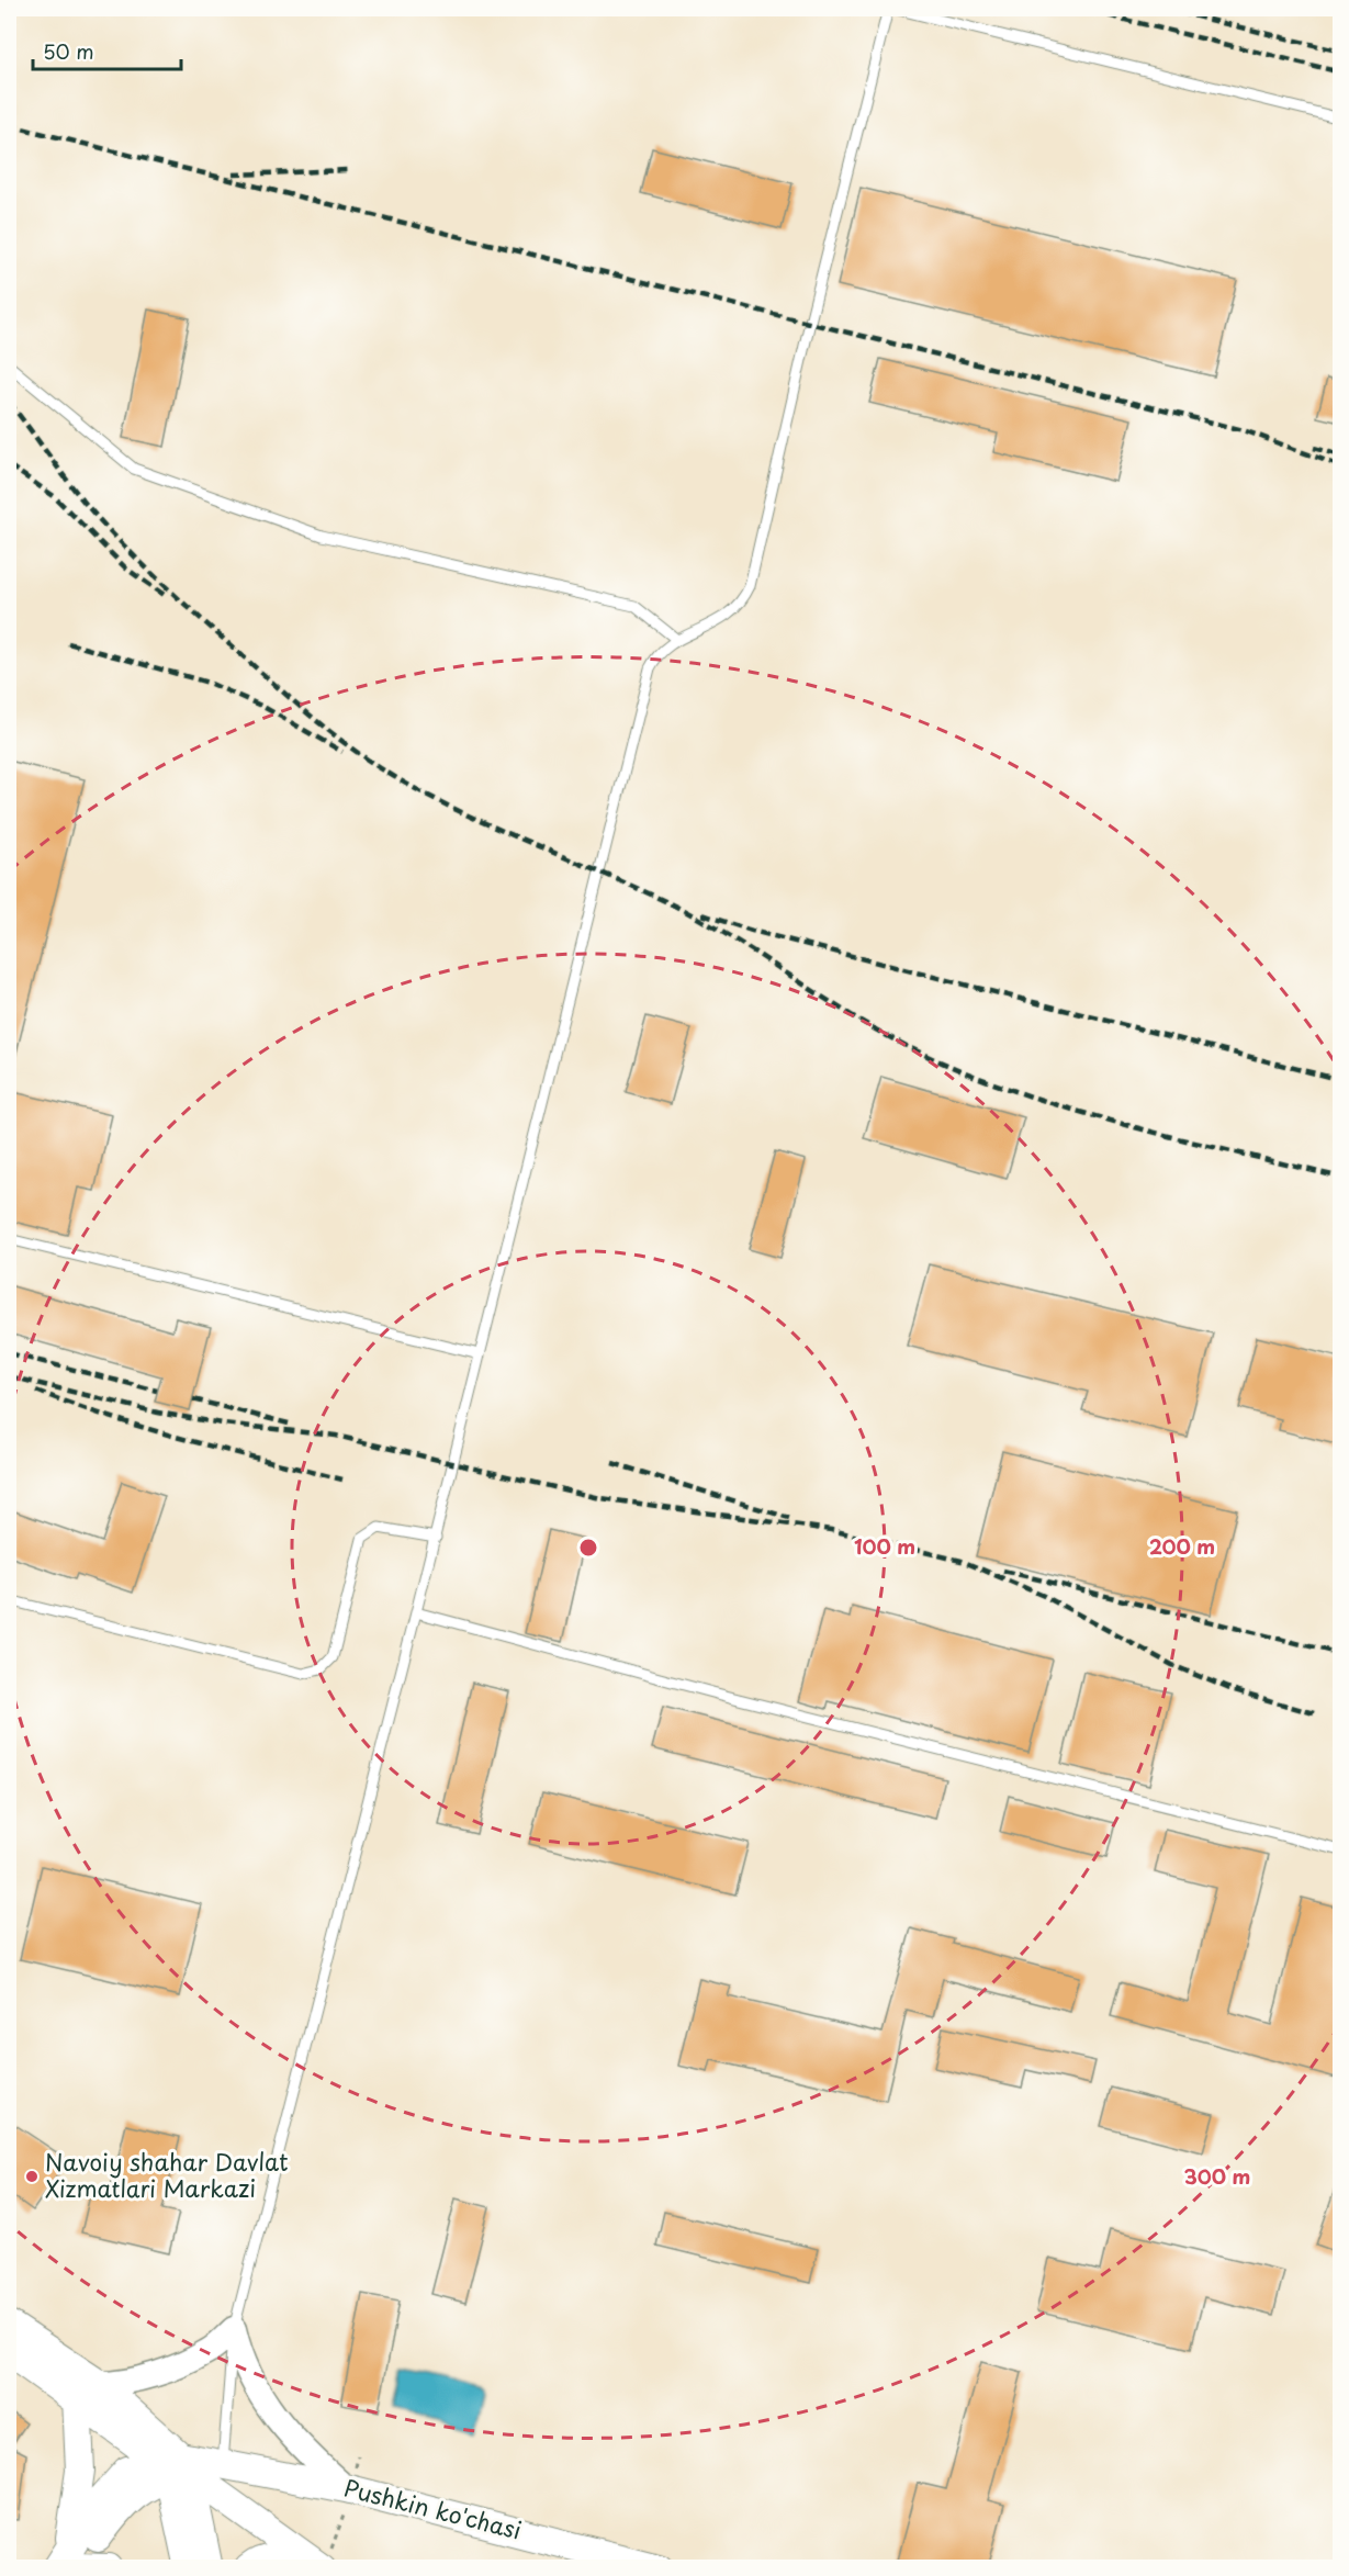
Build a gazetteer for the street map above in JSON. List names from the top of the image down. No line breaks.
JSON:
{"streets":{"main road":["Pushkin ko'chasi"]},"places":["Navoiy shahar Davlat Xizmatlari Markazi"],"scale_bar":"50 m","rings":["100 m","200 m","300 m"]}
